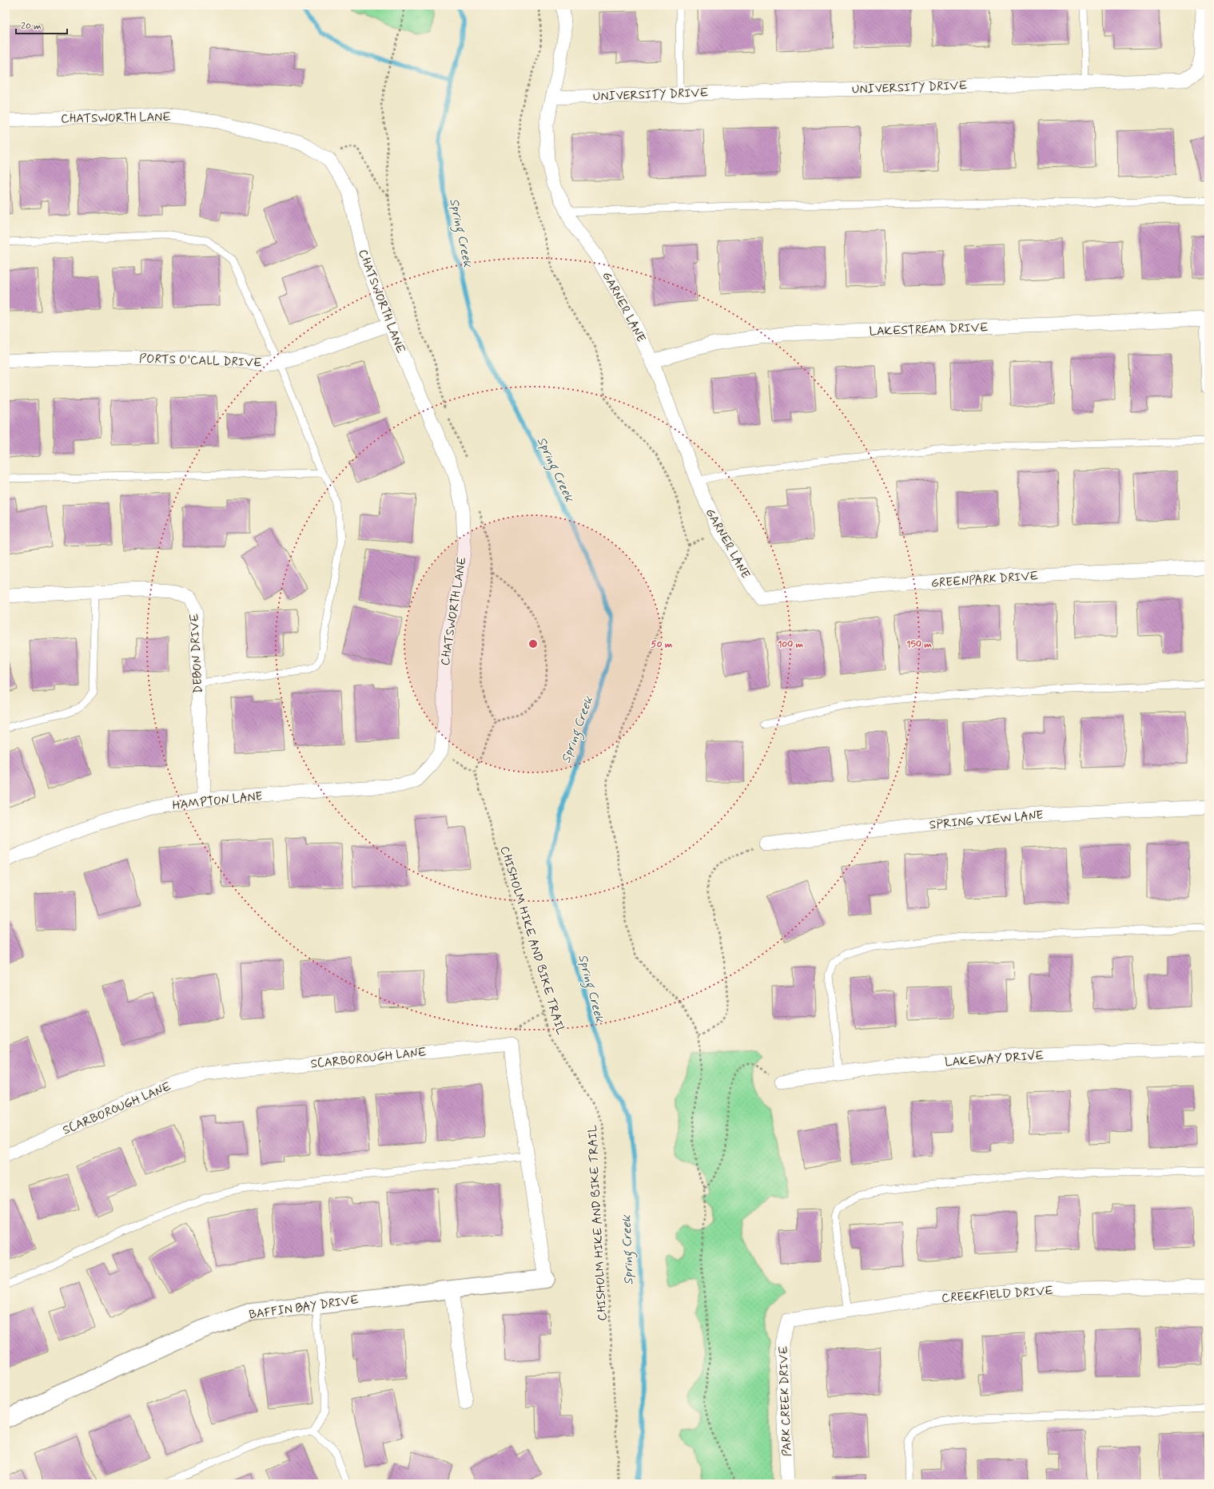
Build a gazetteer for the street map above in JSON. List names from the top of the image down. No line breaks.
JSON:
{"streets":{"street":["UNIVERSITY DRIVE","CHATSWORTH LANE","GARNER LANE","LAKESTREAM DRIVE","PORTS O'CALL DRIVE","GREENPARK DRIVE","DEBON DRIVE","HAMPTON LANE","SPRING VIEW LANE","SCARBOROUGH LANE","LAKEWAY DRIVE","CREEKFIELD DRIVE","BAFFIN BAY DRIVE","PARK CREEK DRIVE"],"path":["CHISHOLM HIKE AND BIKE TRAIL"]},"crossings":[["UNIVERSITY DRIVE","GARNER LANE"],["CHATSWORTH LANE","PORTS O'CALL DRIVE"],["CHATSWORTH LANE","HAMPTON LANE"],["GARNER LANE","LAKESTREAM DRIVE"],["GARNER LANE","GREENPARK DRIVE"],["DEBON DRIVE","HAMPTON LANE"],["CREEKFIELD DRIVE","PARK CREEK DRIVE"]],"water":["Spring Creek"],"scale_bar":"20 m","rings":["50 m","100 m","150 m"]}
